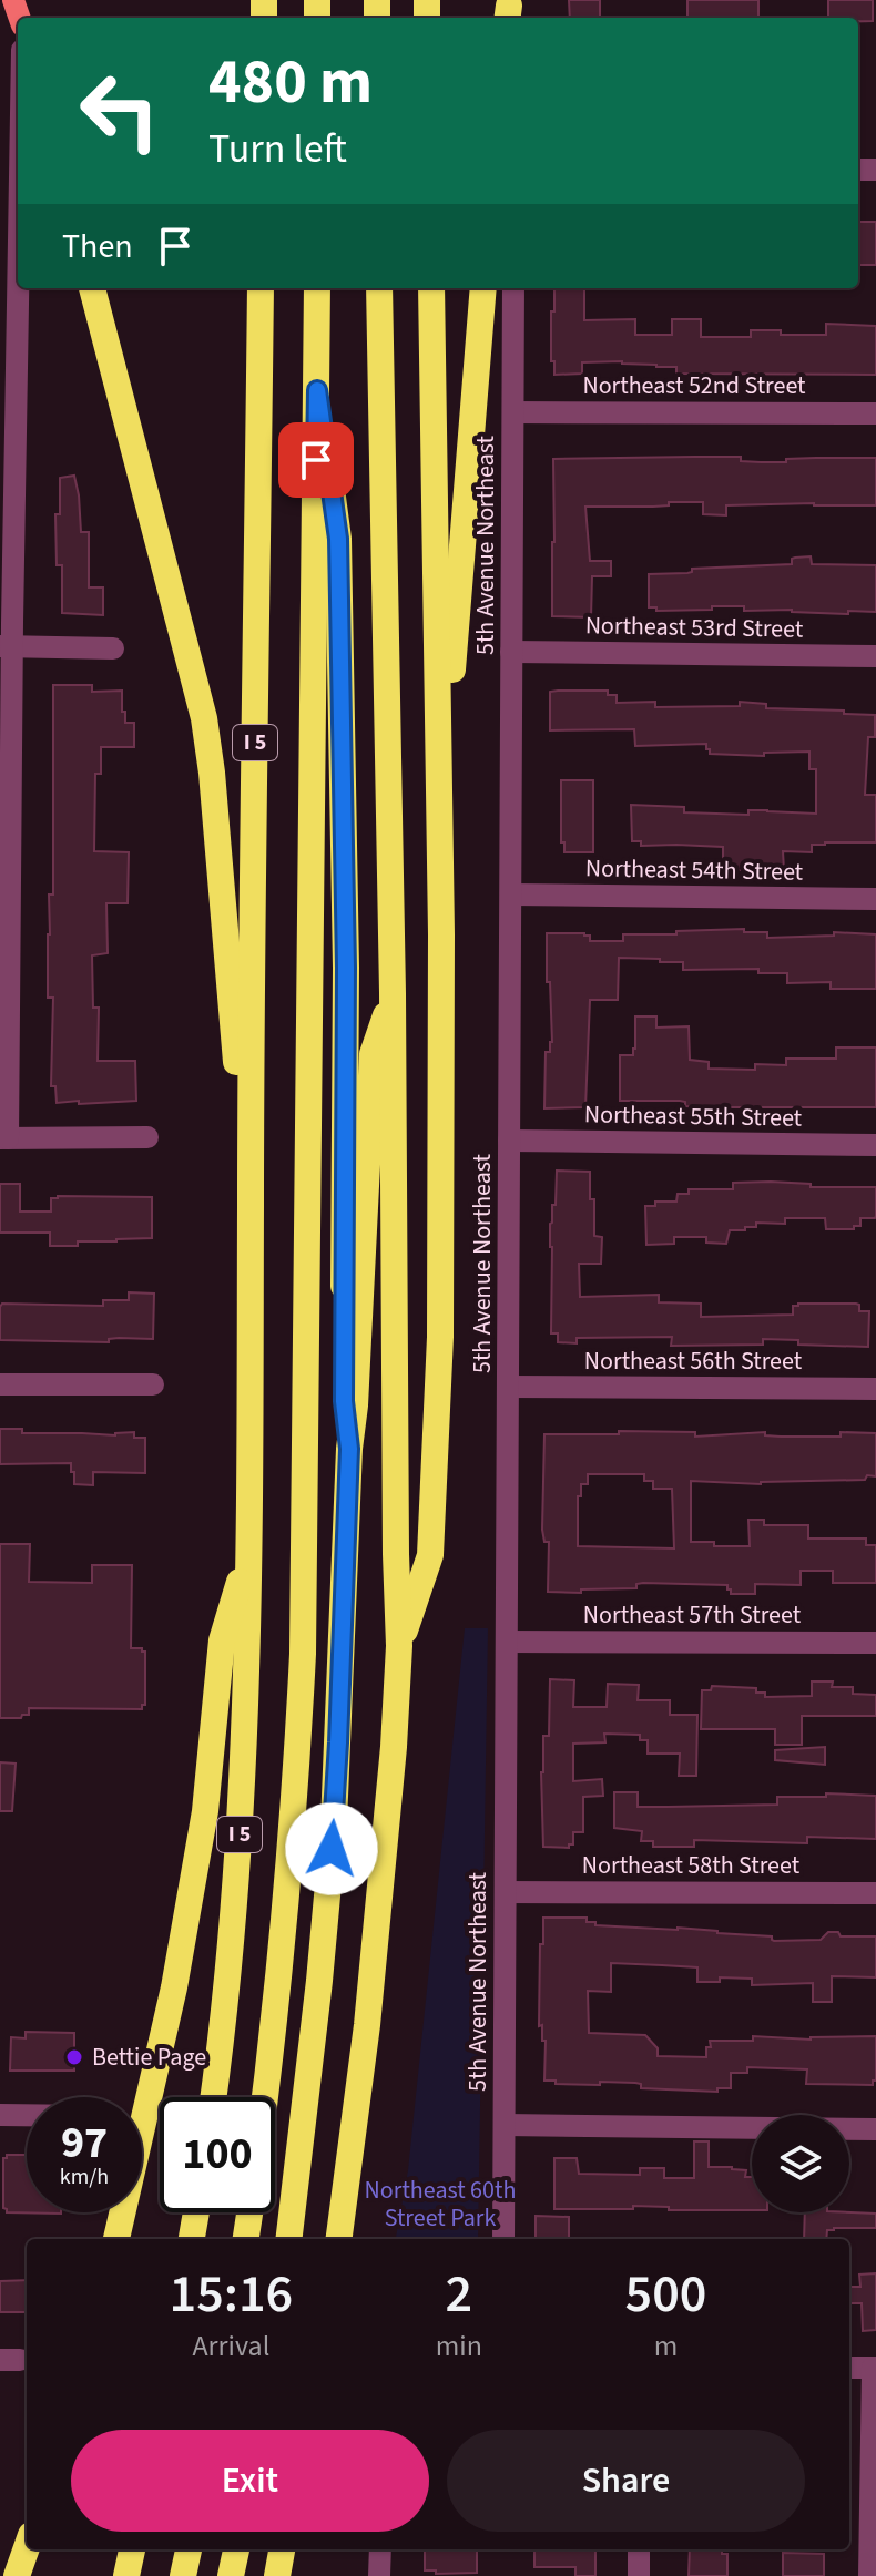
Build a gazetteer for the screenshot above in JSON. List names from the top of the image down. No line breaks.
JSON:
{"streets":{"highway":["I 5"],"street":["Northeast 52nd Street","5th Avenue Northeast","Northeast 53rd Street","Northeast 54th Street","Northeast 55th Street","Northeast 56th Street","Northeast 57th Street","Northeast 58th Street"]},"crossings":[["Northeast 52nd Street","5th Avenue Northeast"],["5th Avenue Northeast","Northeast 53rd Street"],["5th Avenue Northeast","Northeast 54th Street"],["5th Avenue Northeast","Northeast 55th Street"],["5th Avenue Northeast","Northeast 56th Street"],["5th Avenue Northeast","Northeast 57th Street"],["5th Avenue Northeast","Northeast 58th Street"]],"parks":["Northeast 60th Street Park"],"places":["Bettie Page"],"page":{"turn":["480 m","Turn left"],"then":"Then","speed":"97 km/h","limit":"100","eta":["15:16","Arrival","2","min","500","m"],"buttons":["Exit","Share"]}}
